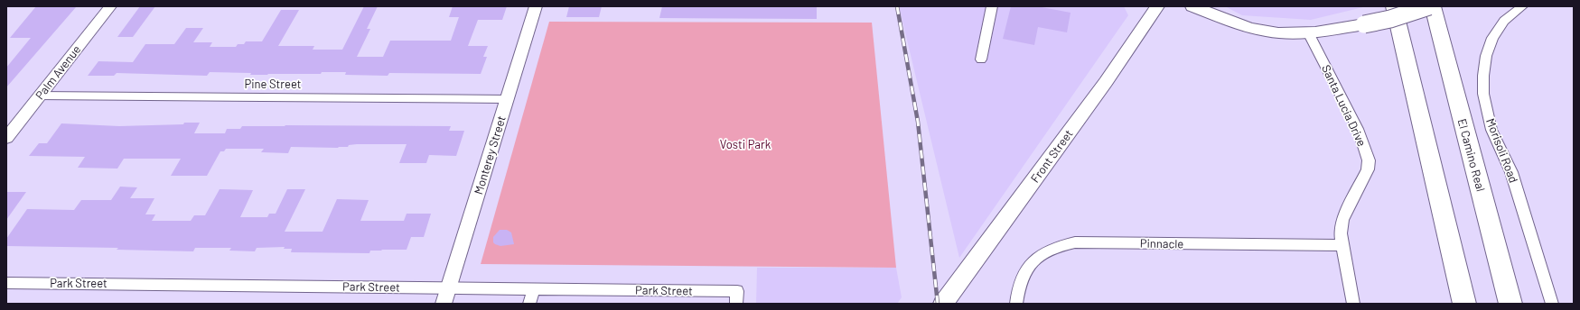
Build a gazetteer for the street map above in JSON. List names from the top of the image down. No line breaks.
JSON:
{"streets":{"highway":["El Camino Real"],"main road":["Front Street"],"street":["Palm Avenue","Pine Street","Santa Lucia Drive","Morisoli Road","Monterey Street","Pinnacle","Park Street"]},"crossings":[["Palm Avenue","Pine Street"],["Pine Street","Monterey Street"],["Santa Lucia Drive","Pinnacle"],["Monterey Street","Park Street"]],"parks":["Vosti Park"]}
